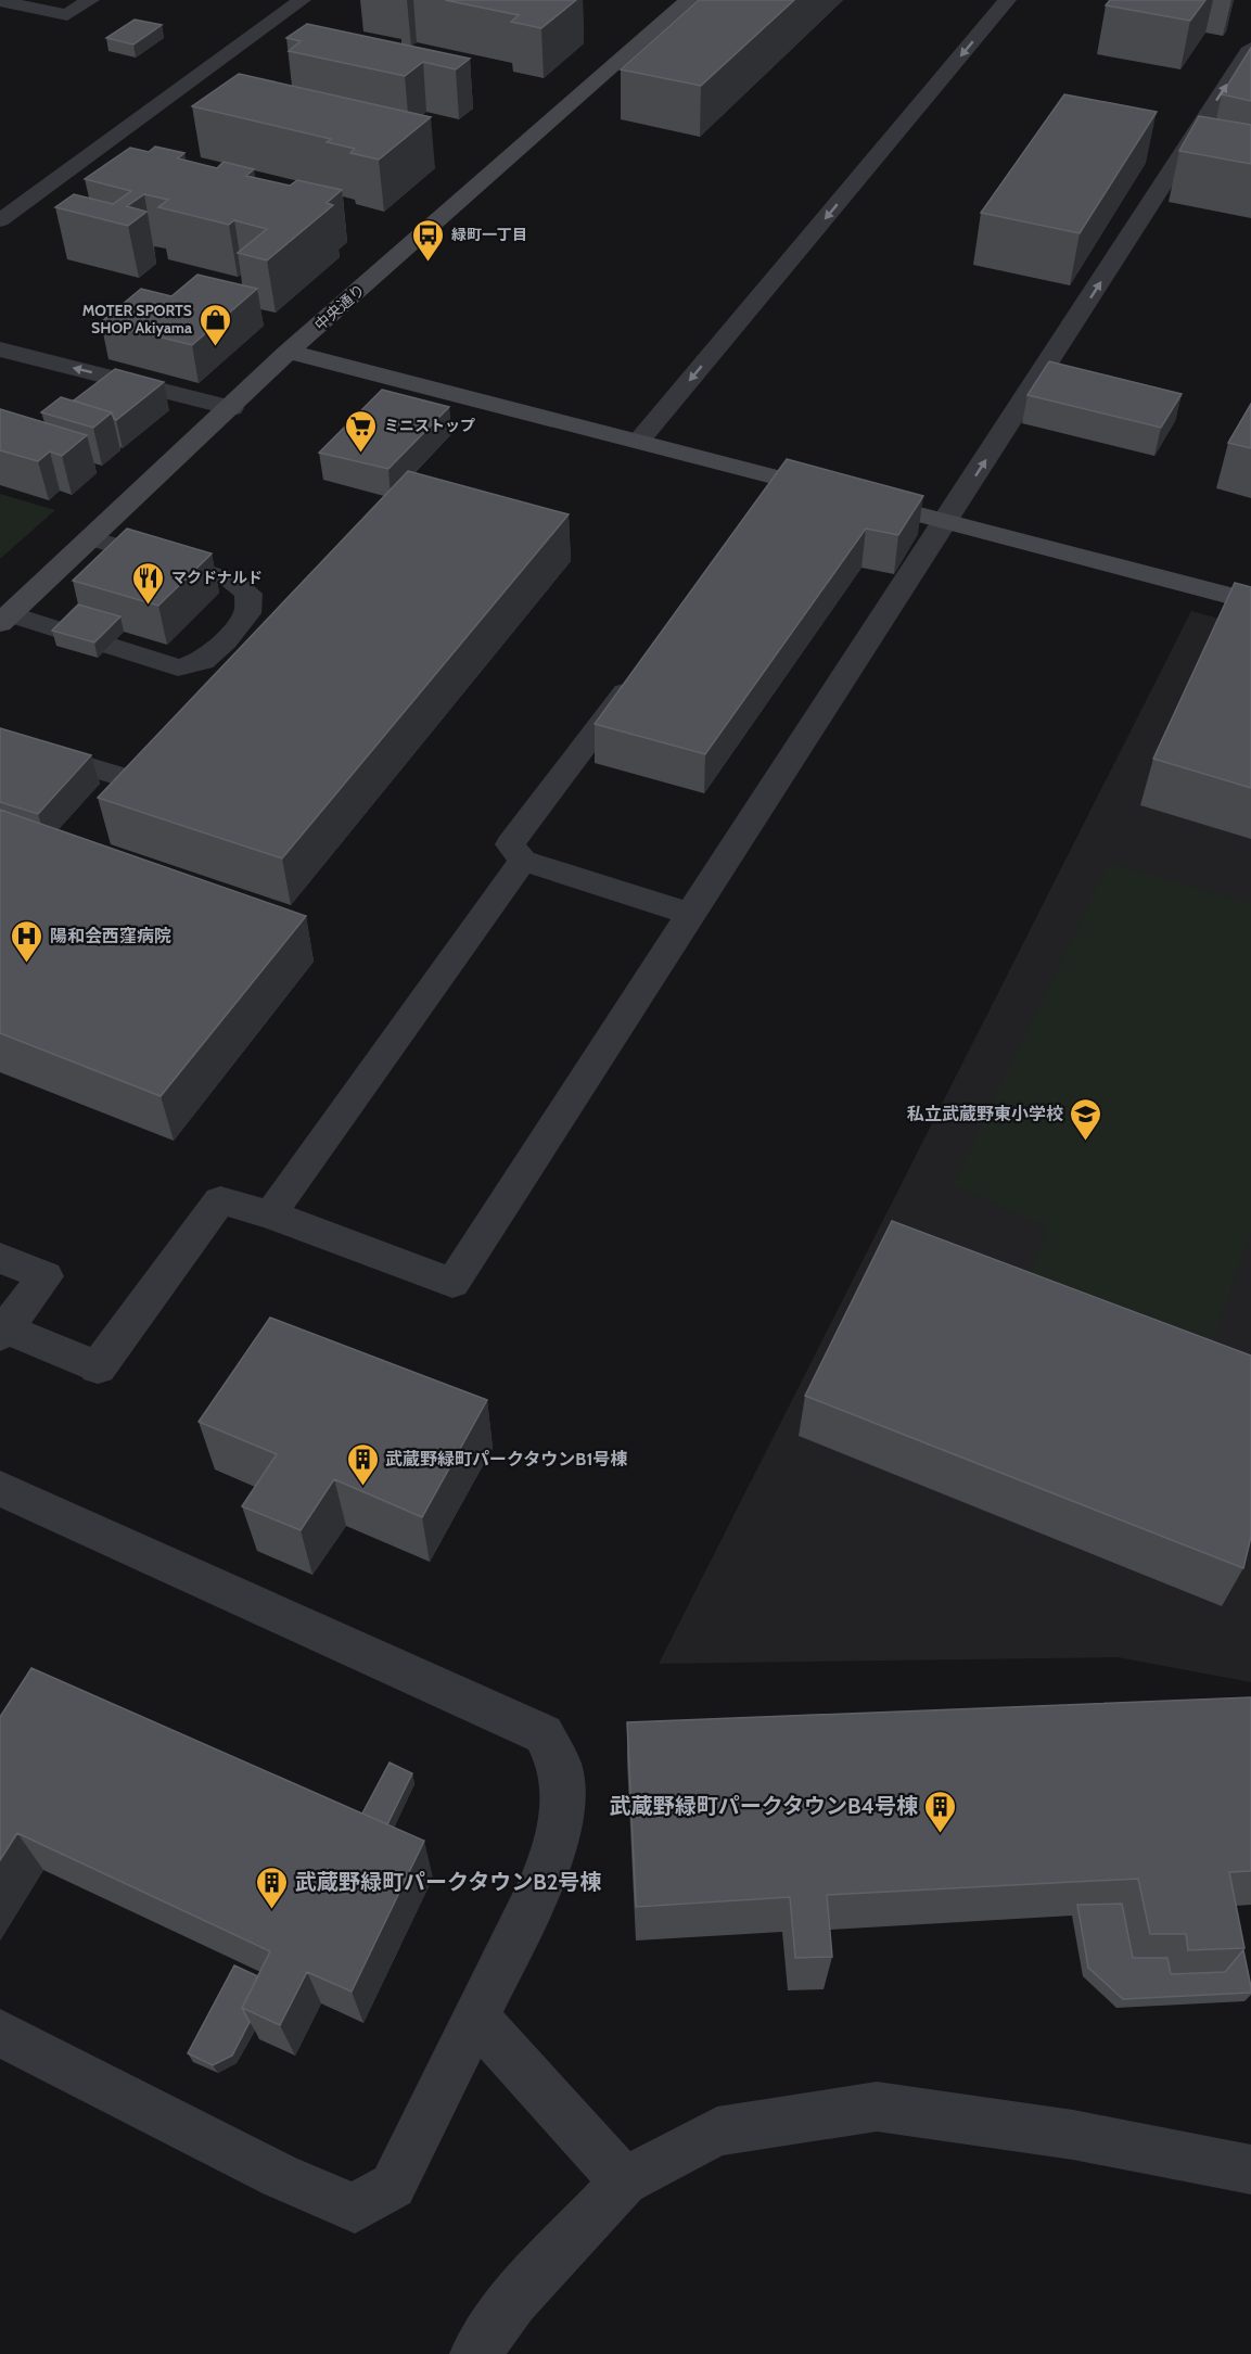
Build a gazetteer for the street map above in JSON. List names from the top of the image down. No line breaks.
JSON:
{"streets":{"street":["中央通り"]},"places":{"bus stop":["緑町一丁目"],"shop":["MOTER SPORTS SHOP Akiyama"],"supermarket":["ミニストップ"],"restaurant":["マクドナルド"],"hospital":["陽和会西窪病院"],"school or university":["私立武蔵野東小学校"],"building":["武蔵野緑町パークタウンB1号棟","武蔵野緑町パークタウンB4号棟","武蔵野緑町パークタウンB2号棟"]}}
